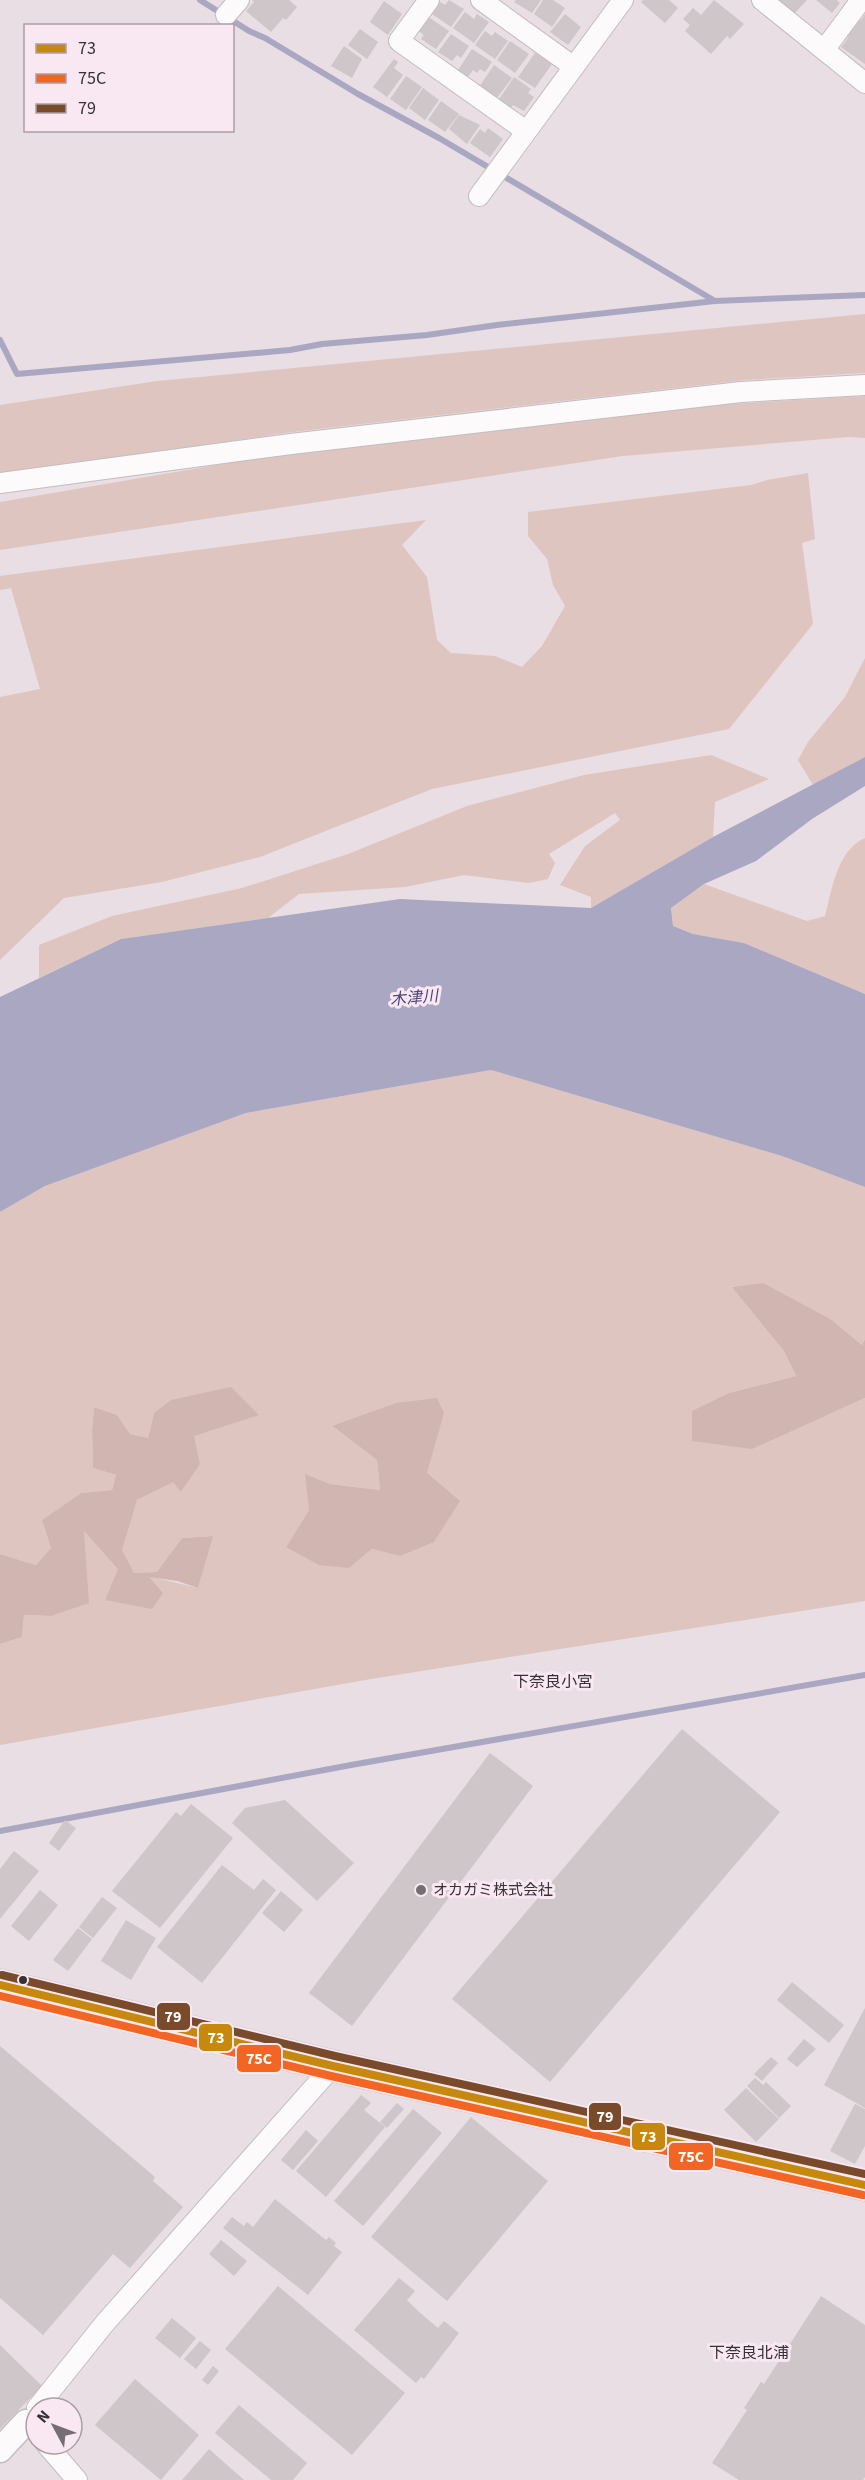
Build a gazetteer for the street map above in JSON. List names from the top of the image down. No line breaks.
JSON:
{"districts":["下奈良小宮","下奈良北浦"],"water":["木津川"],"places":["オカガミ株式会社"],"lines":["transit line 79","transit line 73","transit line 75C"],"legend":["73","75C","79"],"north":"top left"}
